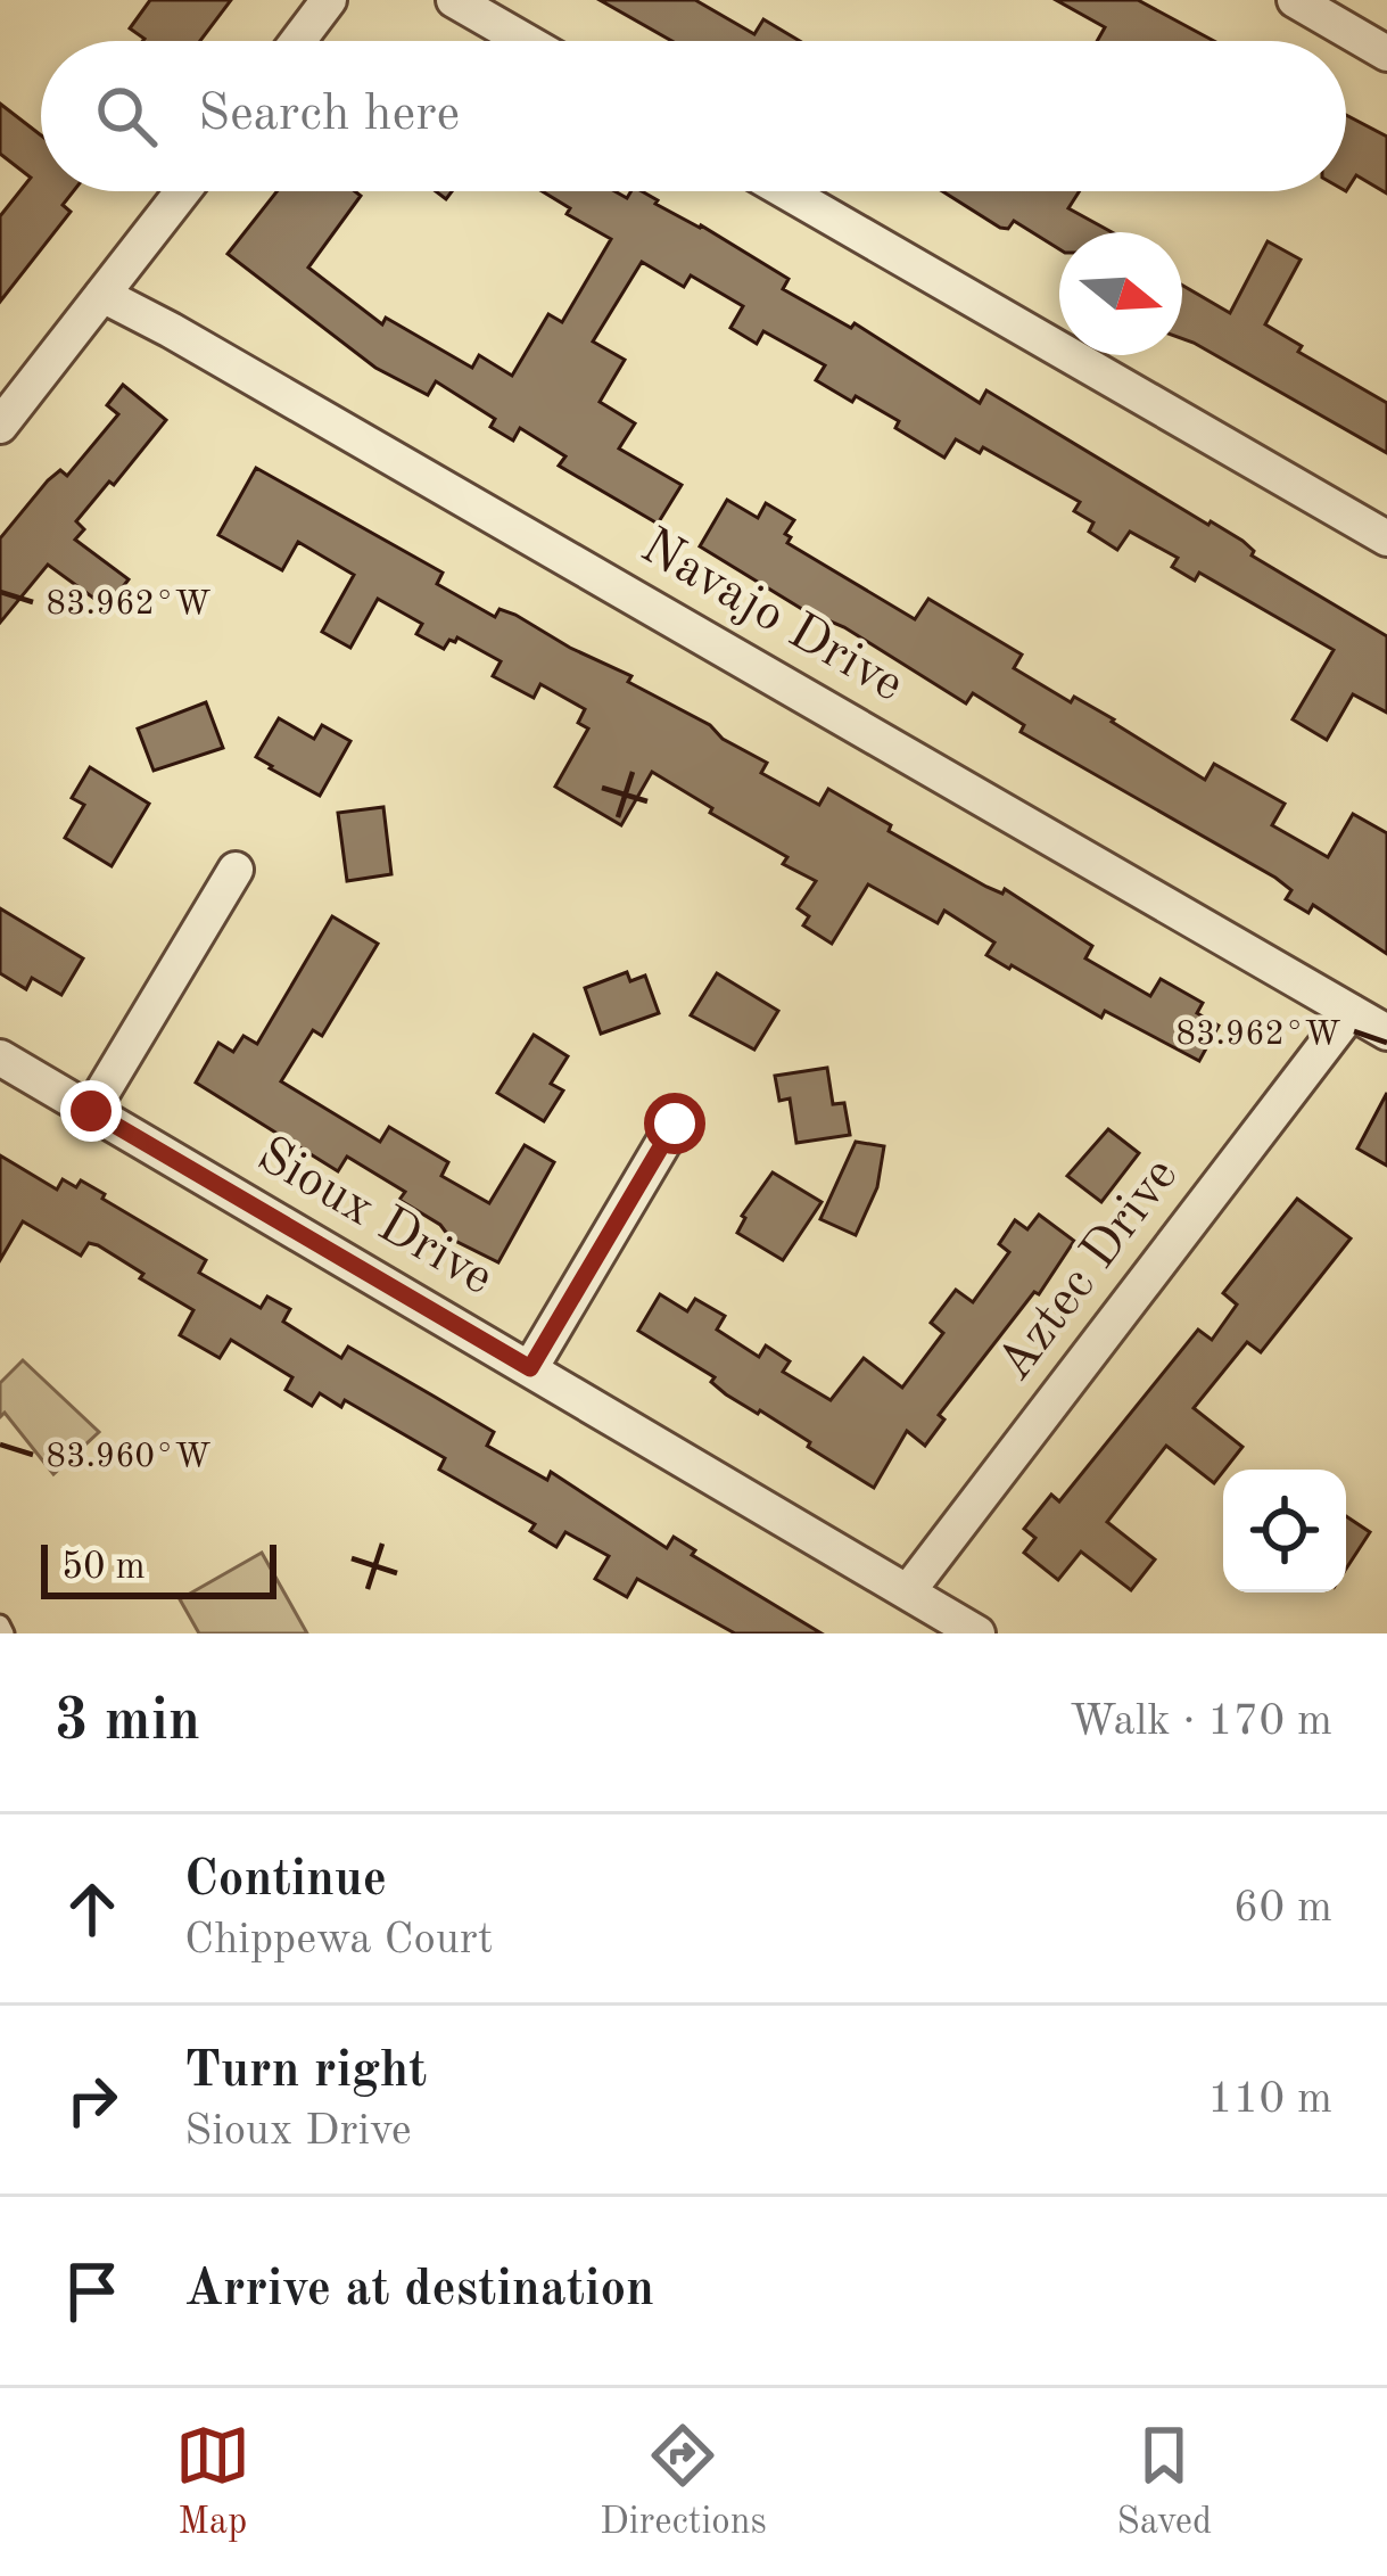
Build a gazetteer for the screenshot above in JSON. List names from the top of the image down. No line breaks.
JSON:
{"streets":{"street":["Navajo Drive","Sioux Drive","Aztec Drive"]},"crossings":[["Navajo Drive","Aztec Drive"],["Sioux Drive","Aztec Drive"]],"scale_bar":"50 m","north":"right","page":{"search":"Search here","scale":"50 m","heading":["3 min","Walk · 170 m"],"list":[["Continue","Chippewa Court","60 m"],["Turn right","Sioux Drive","110 m"],"Arrive at destination"],"nav":["Map","Directions","Saved"]},"coordinates":["83.962°W","83.960°W"]}
